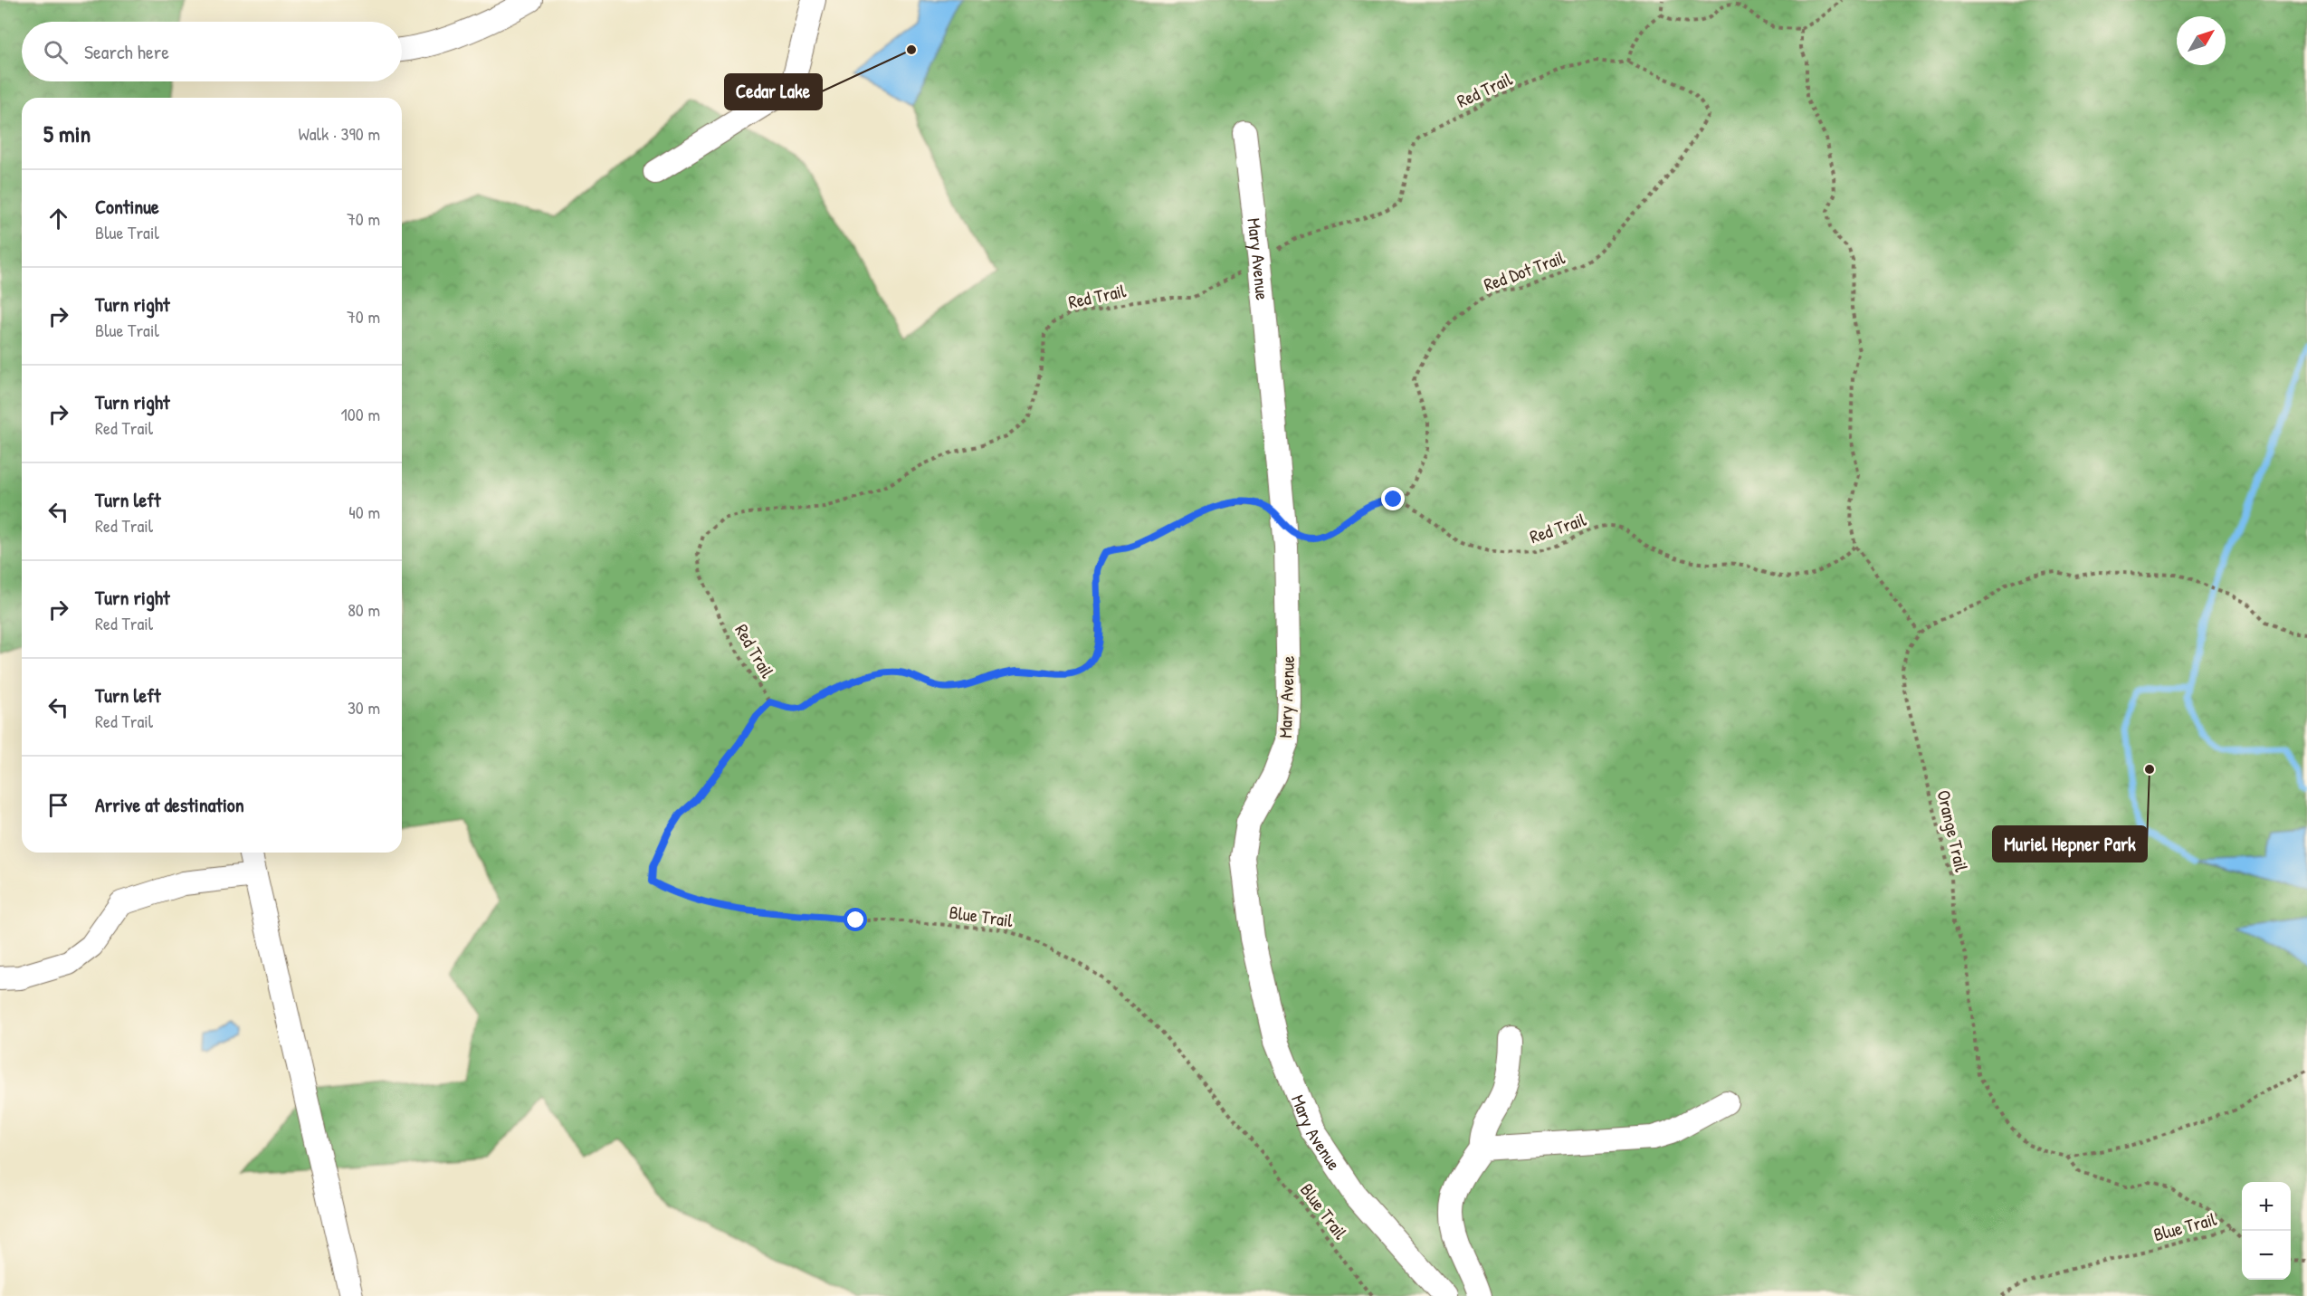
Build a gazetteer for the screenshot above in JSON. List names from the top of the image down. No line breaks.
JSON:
{"streets":{"street":["Mary Avenue"],"path":["Red Trail","Red Dot Trail","Orange Trail","Blue Trail"]},"crossings":[["Red Trail","Mary Avenue"],["Red Trail","Red Dot Trail"],["Red Trail","Blue Trail"],["Orange Trail","Blue Trail"]],"places":["Cedar Lake","Muriel Hepner Park"],"north":"top right","page":{"search":"Search here","heading":["5 min","Walk · 390 m"],"list":[["Continue","Blue Trail","70 m"],["Turn right","Blue Trail","70 m"],["Turn right","Red Trail","100 m"],["Turn left","Red Trail","40 m"],["Turn right","Red Trail","80 m"],["Turn left","Red Trail","30 m"],"Arrive at destination"],"map_buttons":["+","−"]}}
